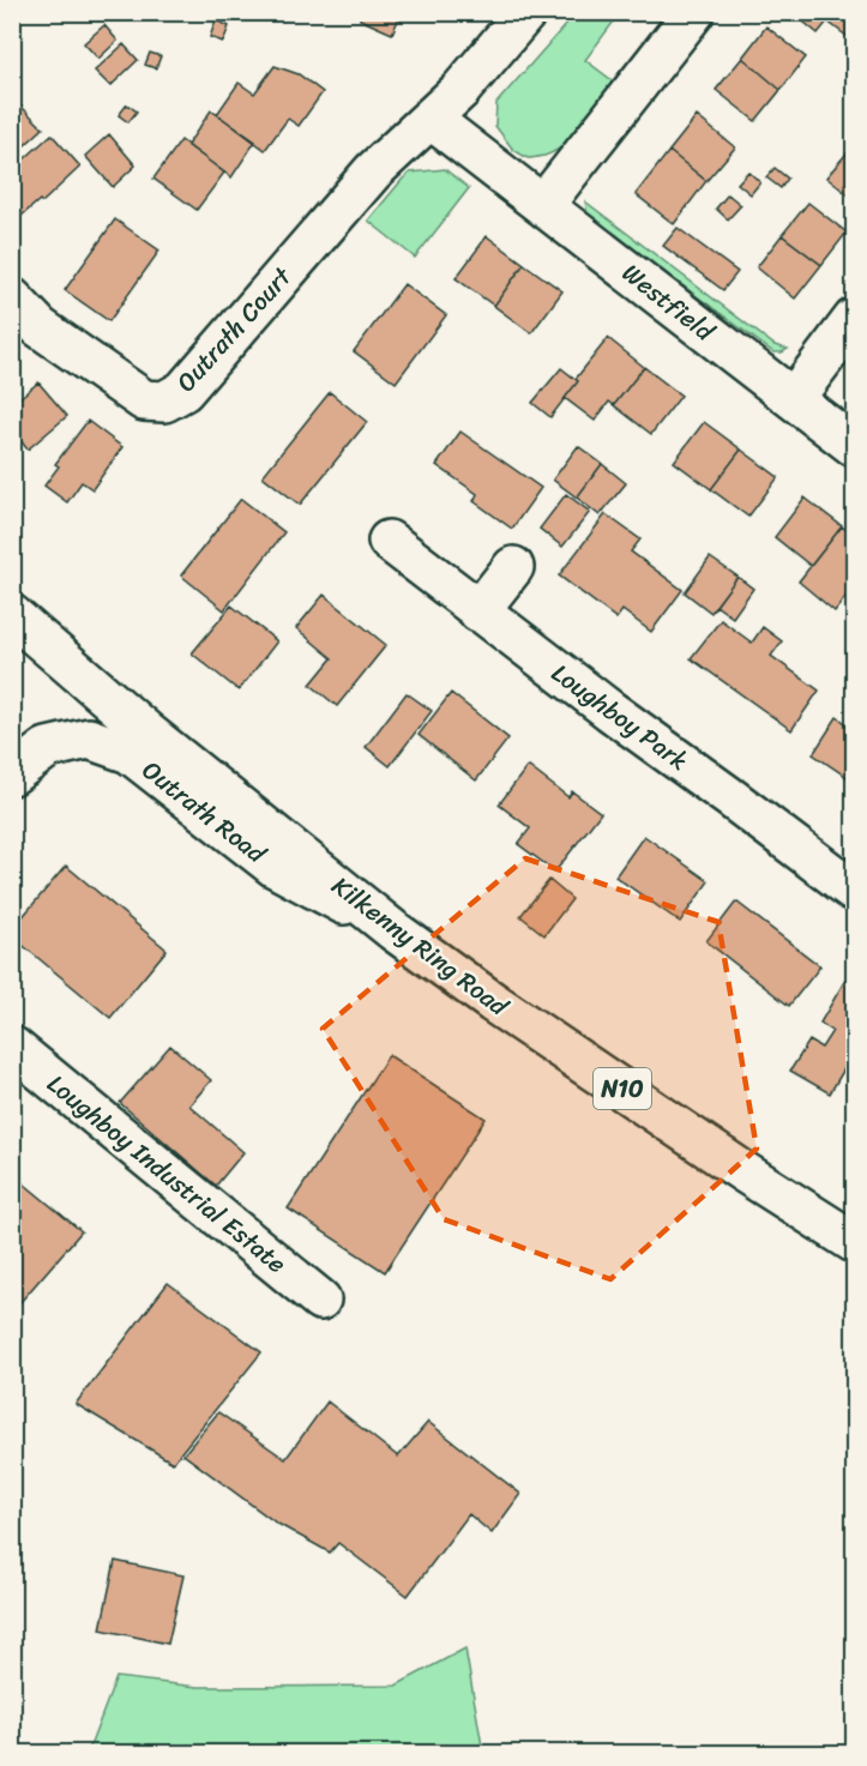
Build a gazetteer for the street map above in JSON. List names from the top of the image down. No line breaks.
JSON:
{"streets":{"main road":["Westfield","Outrath Court","Loughboy Park","Outrath Road","Kilkenny Ring Road","N10","Loughboy Industrial Estate"]},"crossings":[["Westfield","Outrath Court"],["Outrath Road","Kilkenny Ring Road"]]}
